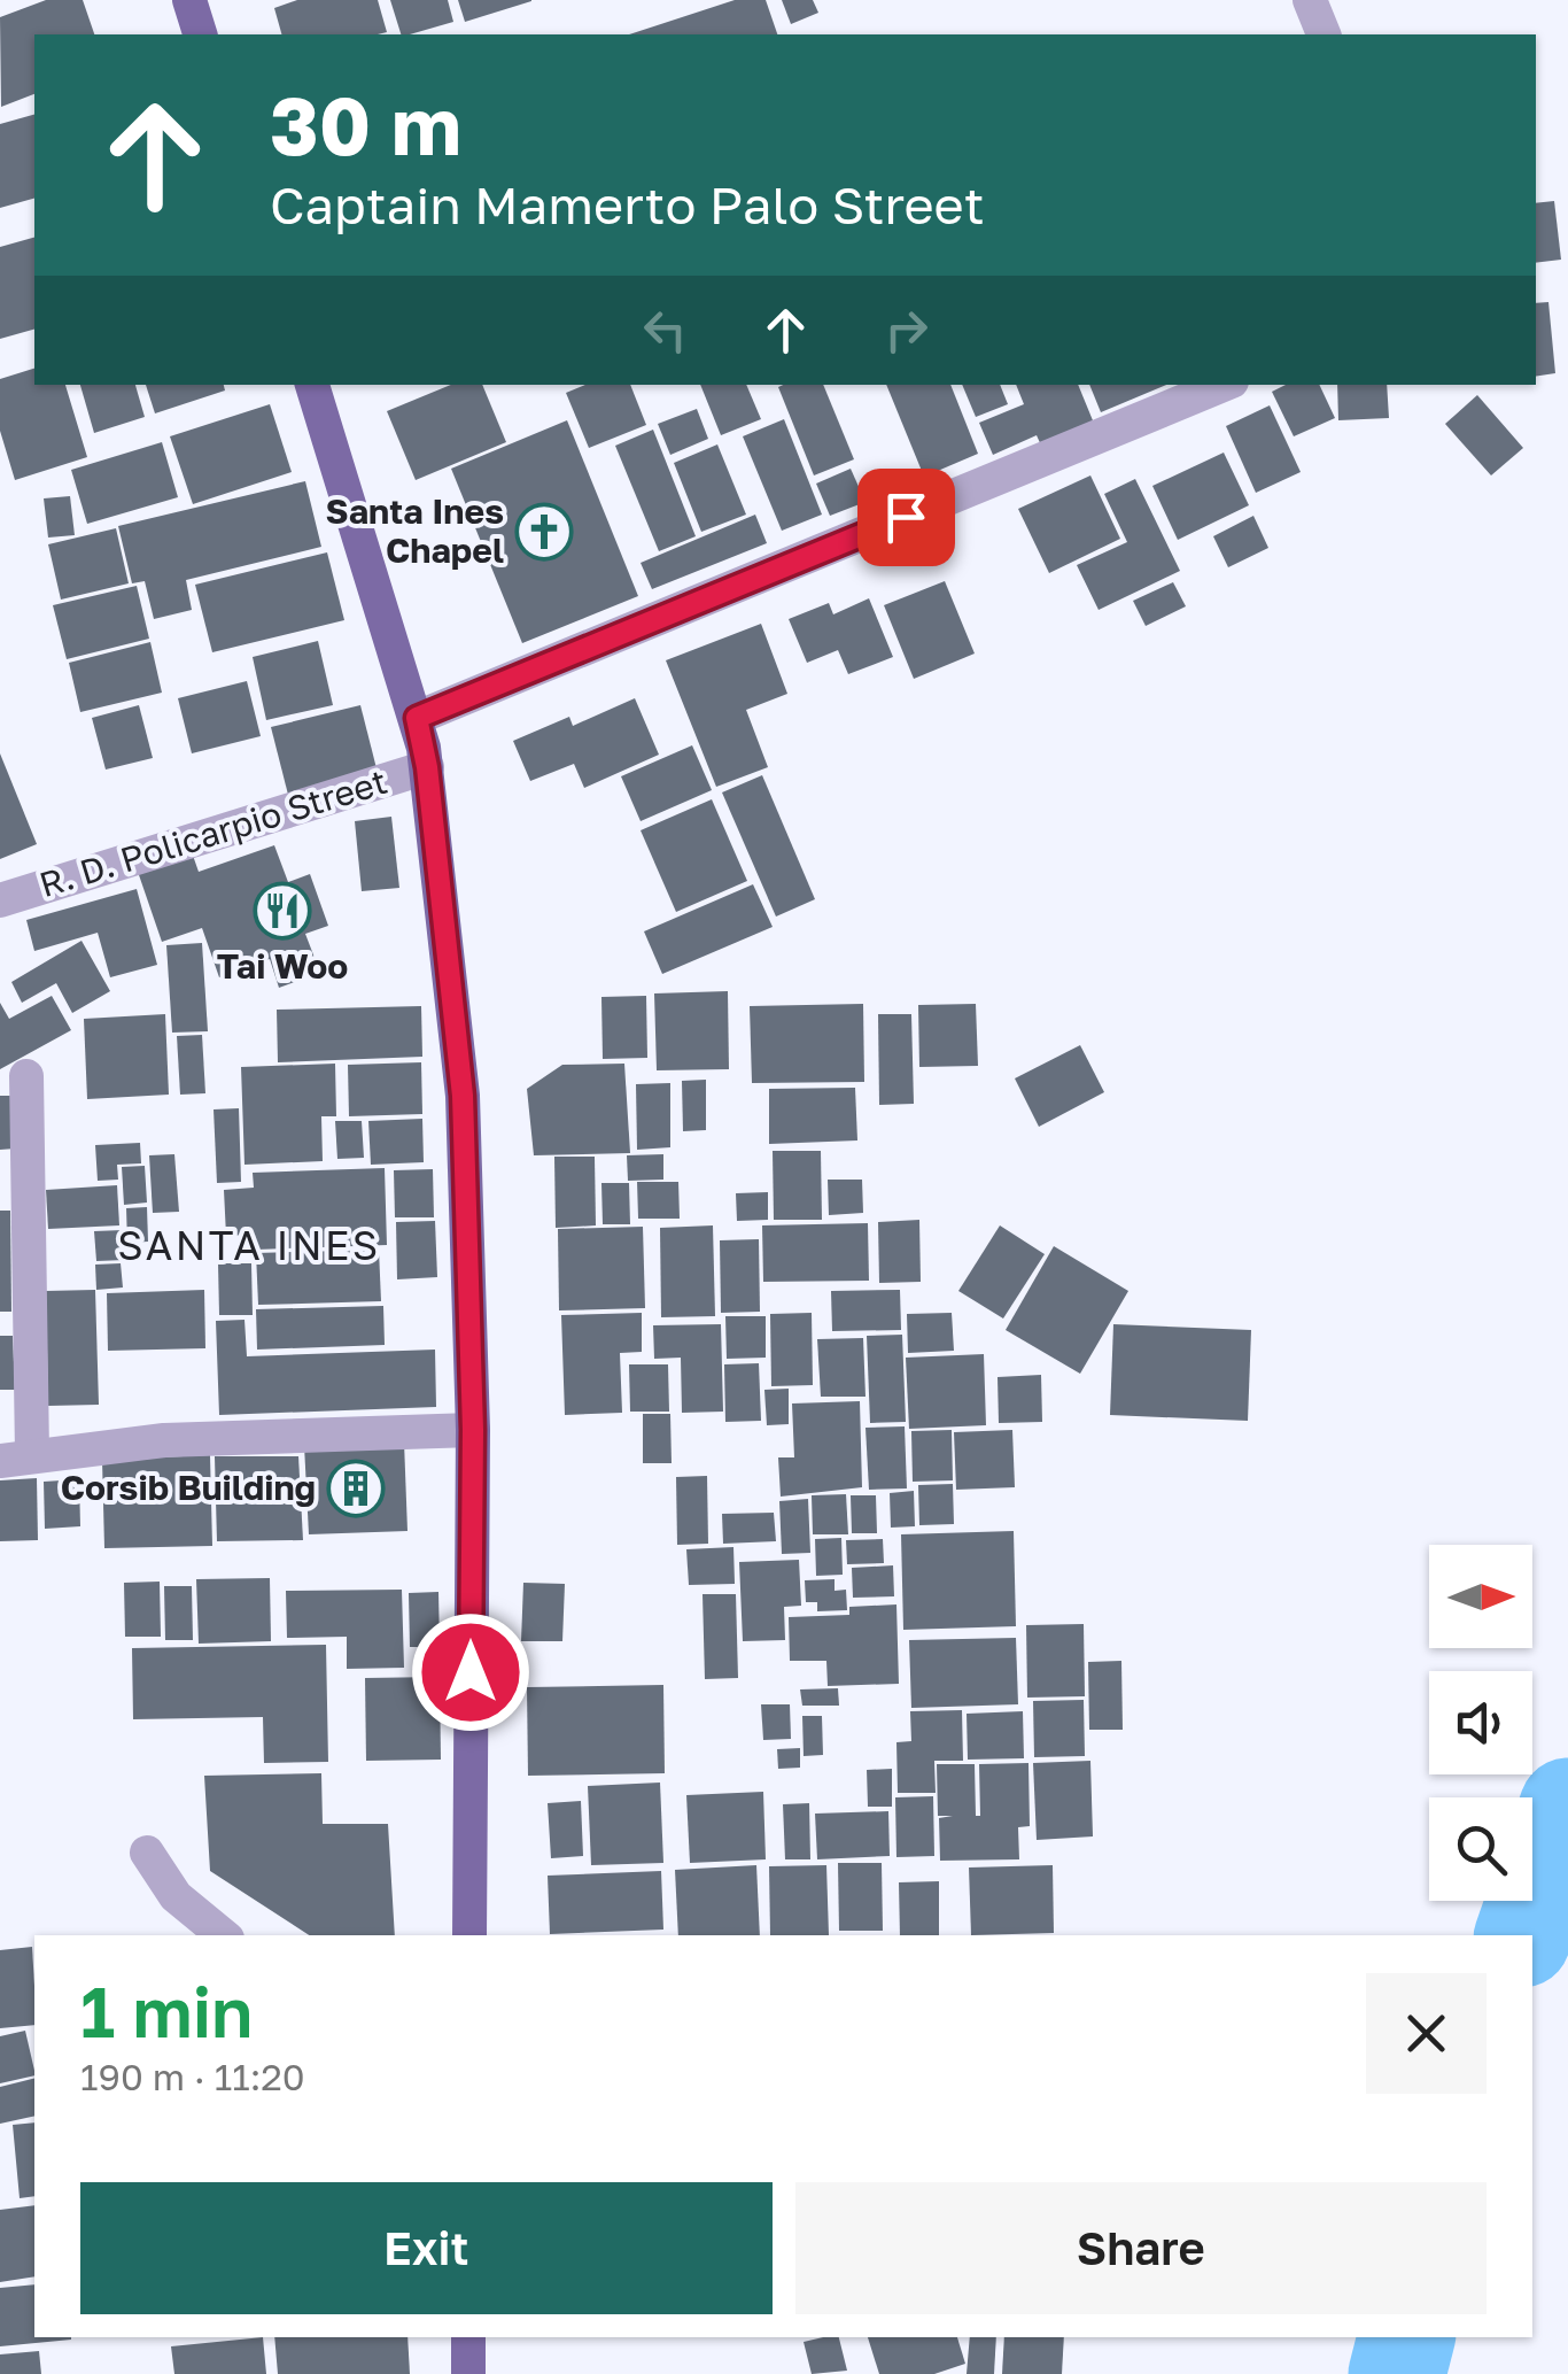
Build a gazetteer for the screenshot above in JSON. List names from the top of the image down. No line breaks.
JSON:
{"streets":{"street":["R. D. Policarpio Street"]},"districts":["SANTA INES"],"places":{"church":["Santa Ines Chapel"],"restaurant":["Tai Woo"],"building":["Corsib Building"]},"north":"right","page":{"turn":["30 m","Captain Mamerto Palo Street"],"heading":["1 min","190 m · 11:20"],"buttons":["Exit","Share"]}}
